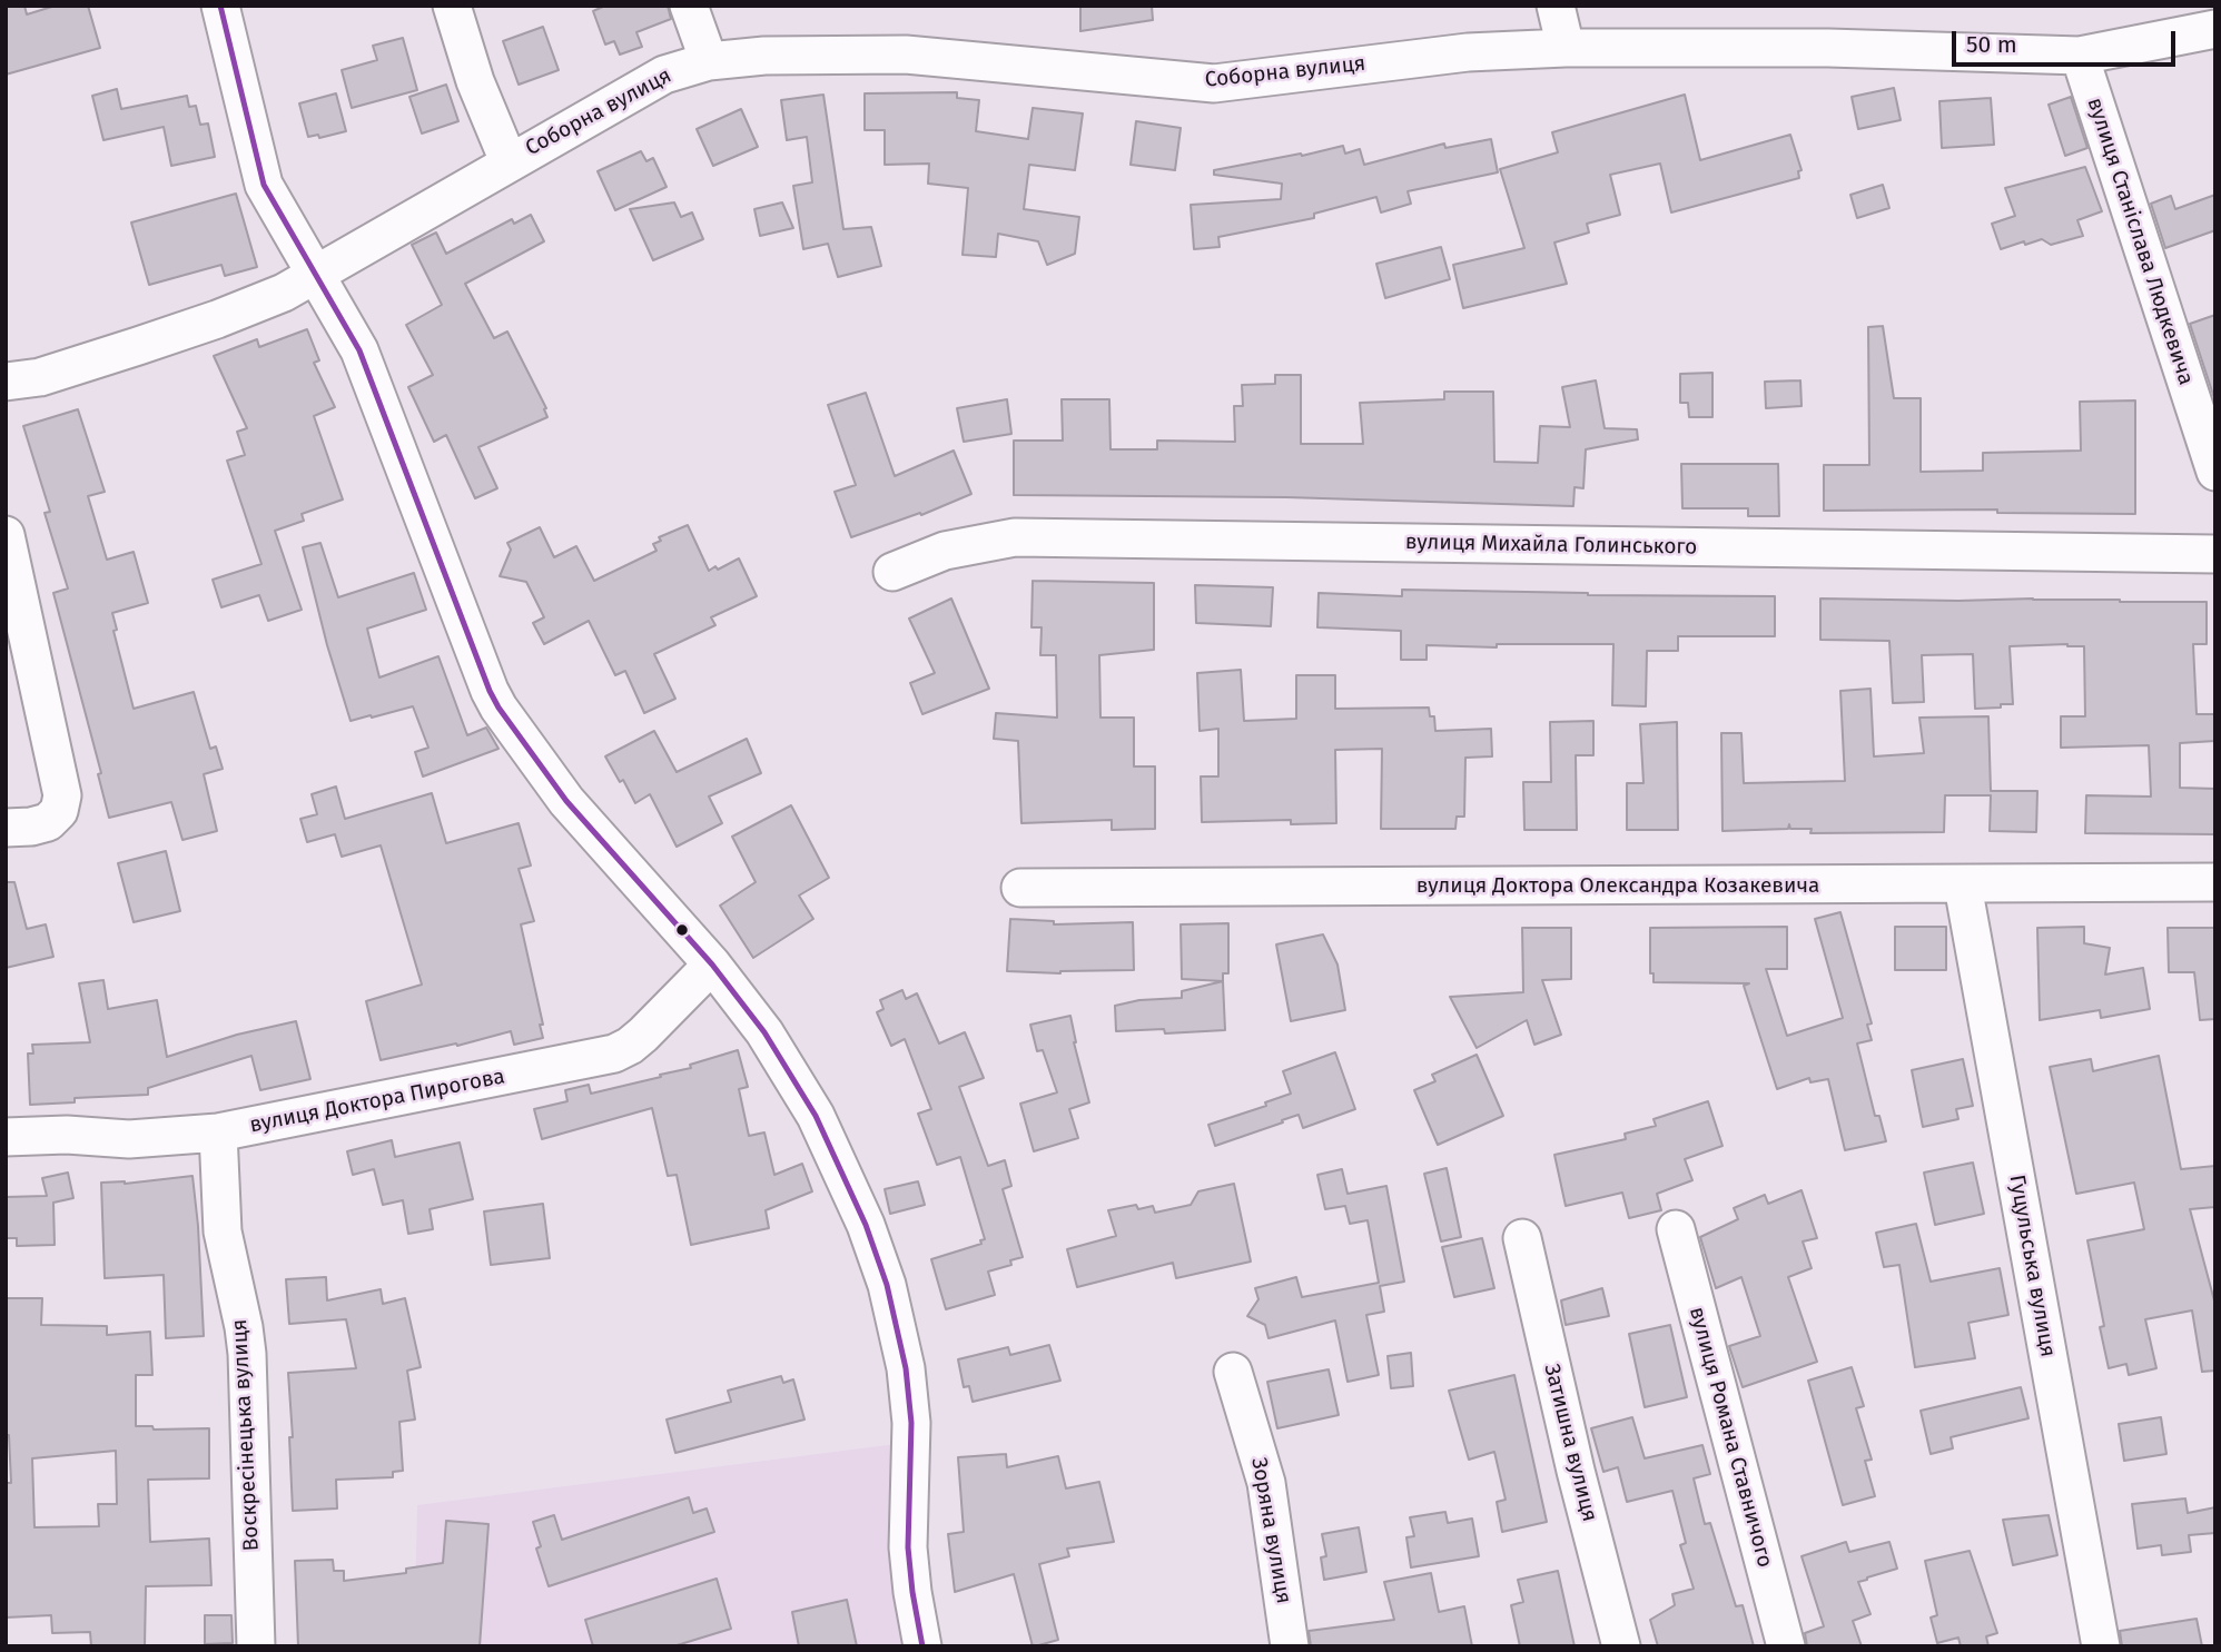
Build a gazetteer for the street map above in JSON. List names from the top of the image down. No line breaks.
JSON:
{"streets":{"street":["Соборна вулиця","вулиця Станіслава Людкевича","вулиця Михайла Голинського","вулиця Доктора Олександра Козакевича","вулиця Доктора Пирогова","Гуцульська вулиця","Воскресінецька вулиця","вулиця Романа Ставничого","Затишна вулиця","Зоряна вулиця"]},"crossings":[["Соборна вулиця","вулиця Станіслава Людкевича"],["вулиця Доктора Олександра Козакевича","Гуцульська вулиця"],["вулиця Доктора Пирогова","Воскресінецька вулиця"]],"scale_bar":"50 m"}
